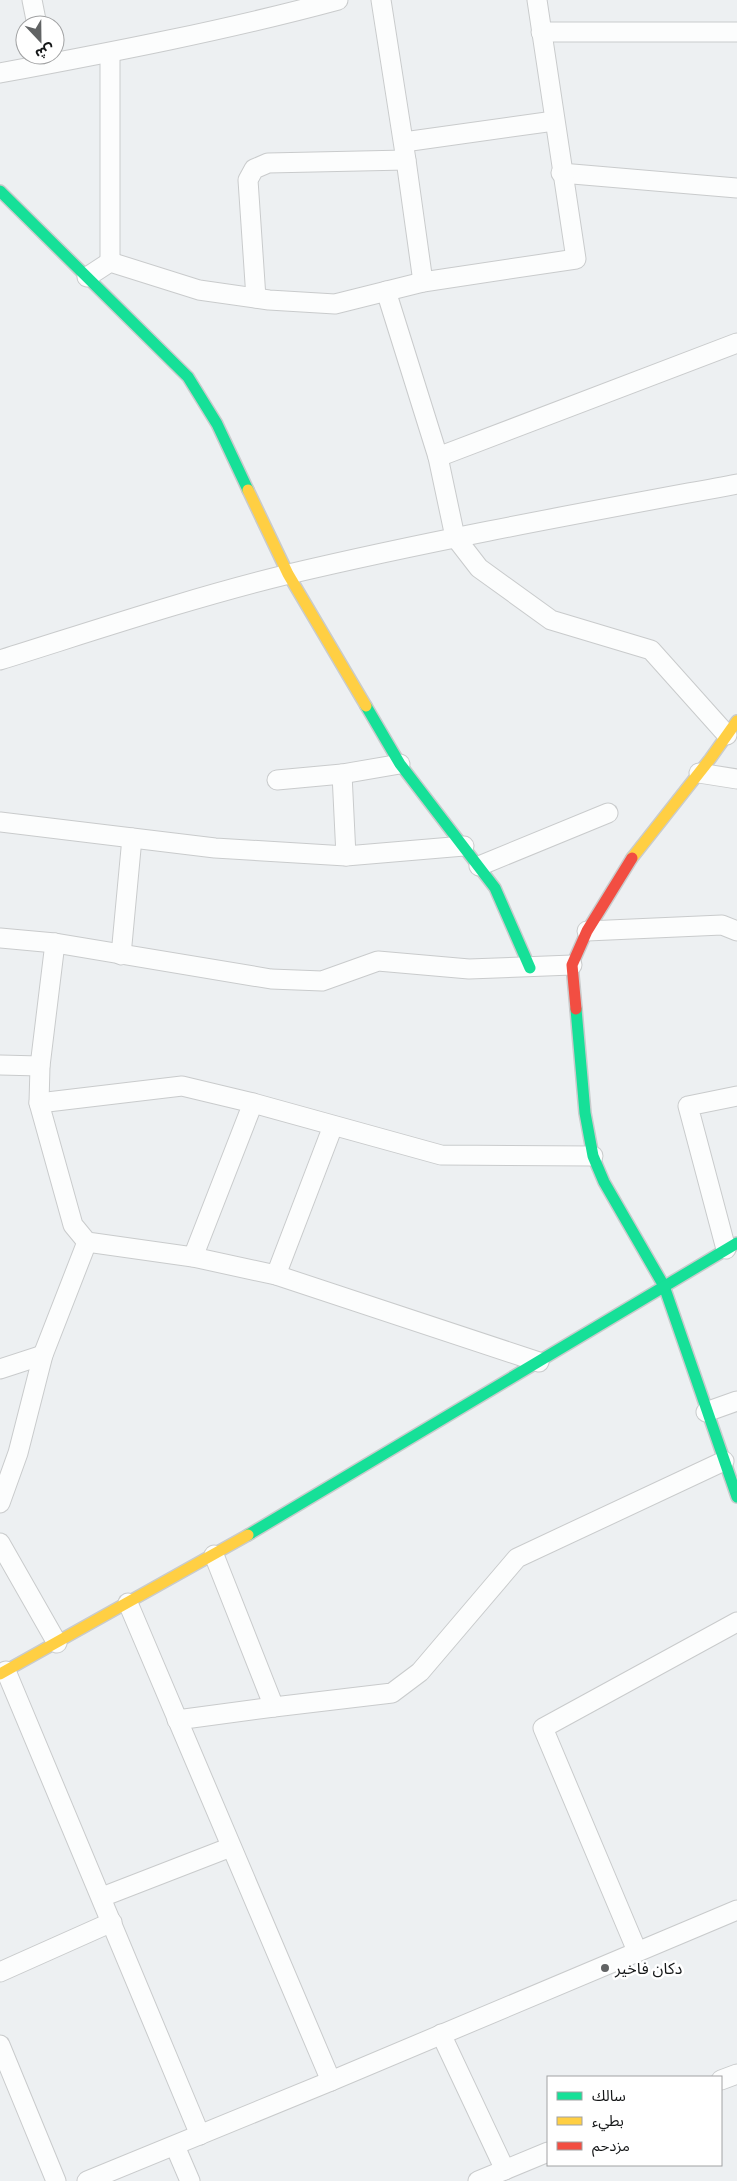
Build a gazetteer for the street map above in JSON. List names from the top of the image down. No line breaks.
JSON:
{"places":["دكان فاخیر"],"legend":["سالك","بطيء","مزدحم"],"north":"bottom"}
